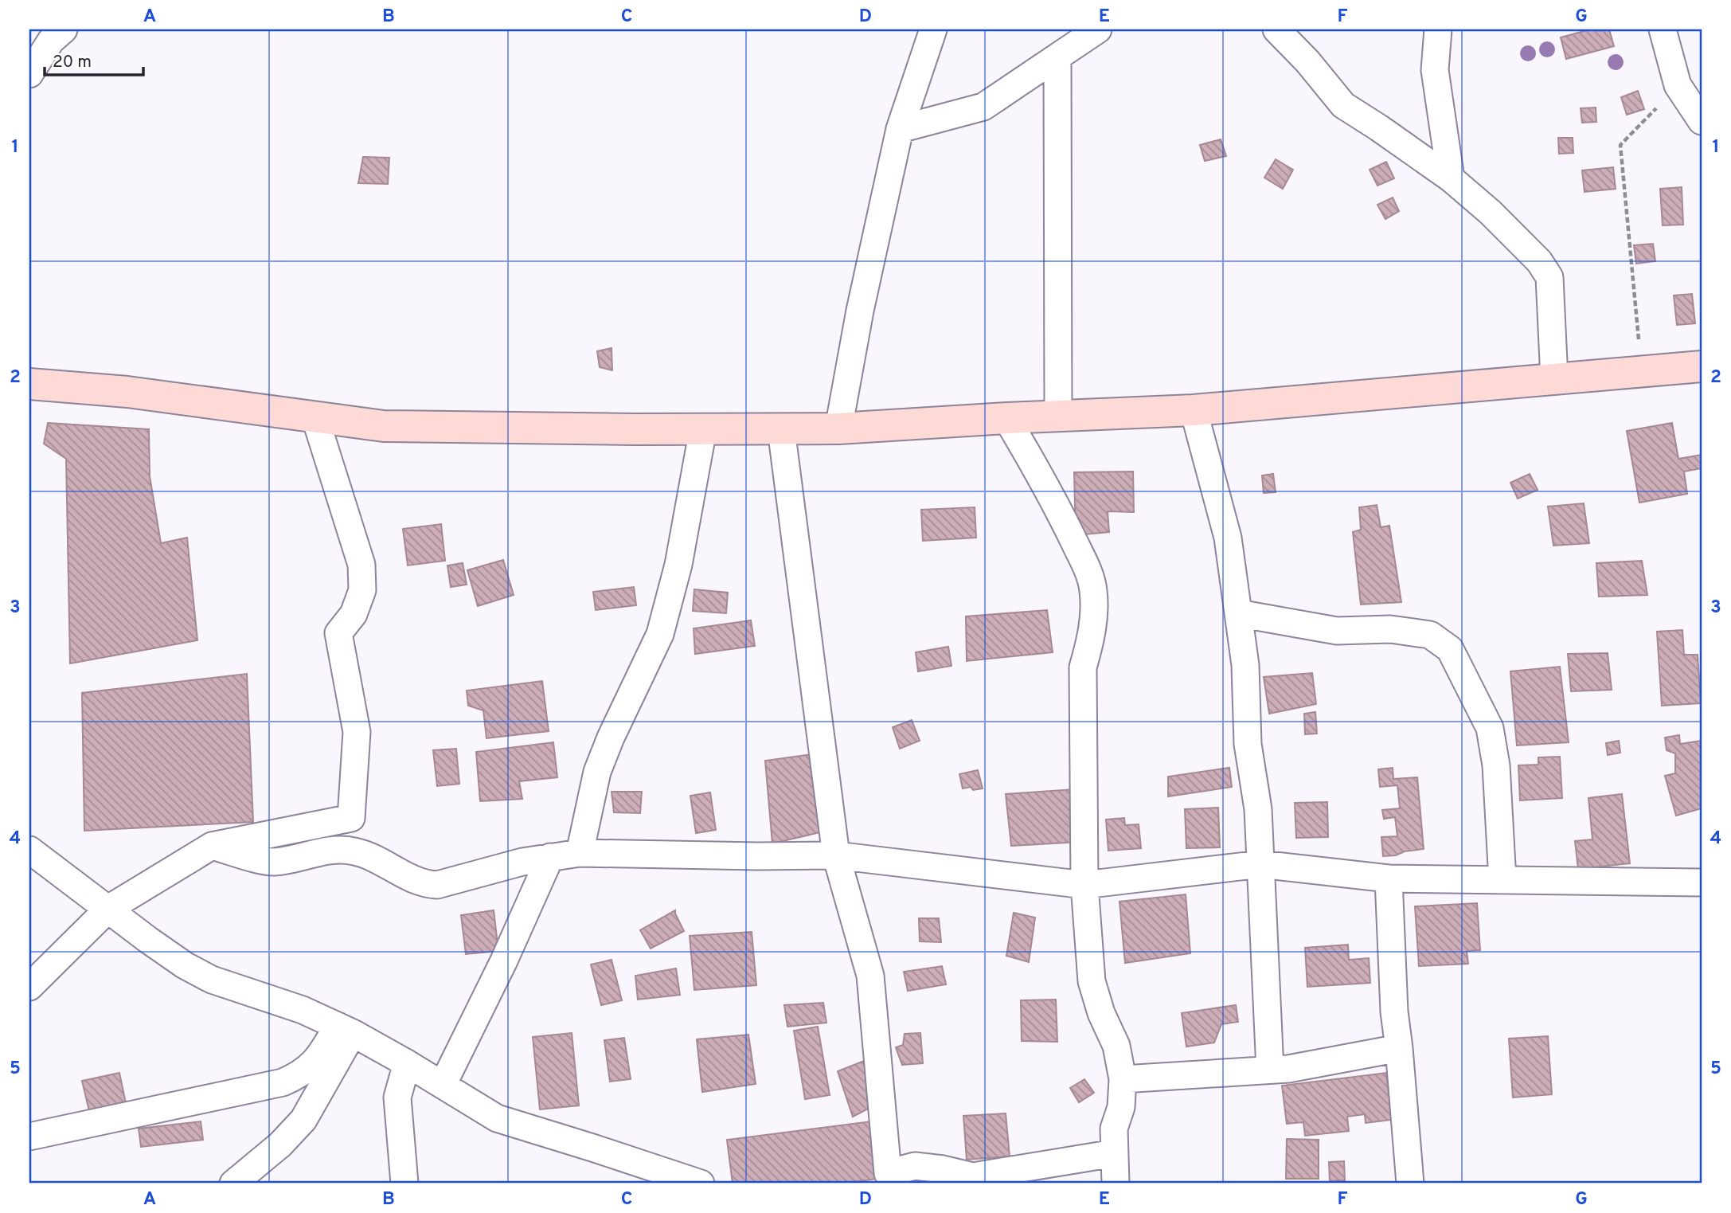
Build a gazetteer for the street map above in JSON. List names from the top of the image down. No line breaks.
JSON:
{"scale_bar":"20 m","grid":{"columns":["A","B","C","D","E","F","G"],"rows":["1","2","3","4","5"]}}
